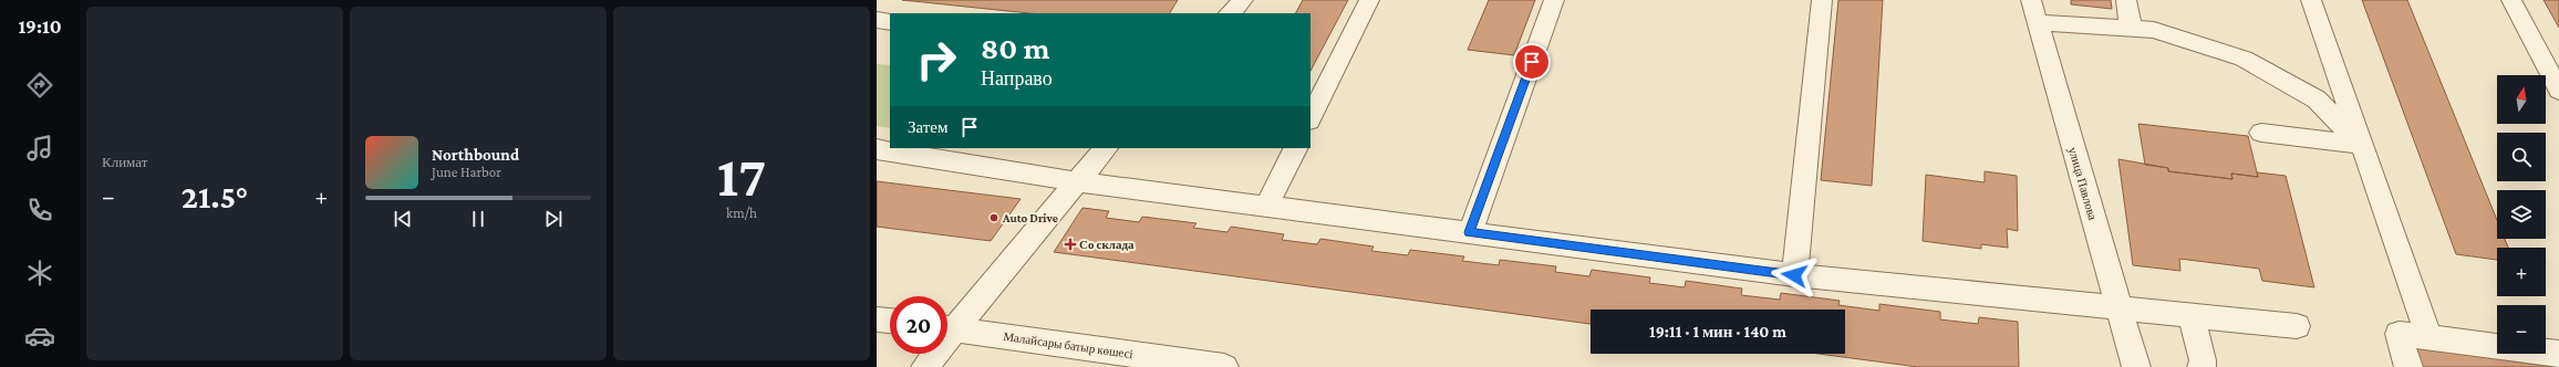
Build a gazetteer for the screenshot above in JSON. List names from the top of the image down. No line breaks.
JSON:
{"streets":{"street":["улица Павлова","Малайсары батыр көшесі"]},"places":{"other":["Auto Drive"],"health":["Со склада"]},"north":"top","page":{"tabs":"19:10","tile":["Климат",["17","km/h"]],"turn":["80 m","Направо"],"map_buttons":["+","−"],"then":"Затем","song":["Northbound","June Harbor"],"heat":["−","21.5°","+"],"limit":"20","trip":"19:11 · 1 мин · 140 m"}}
